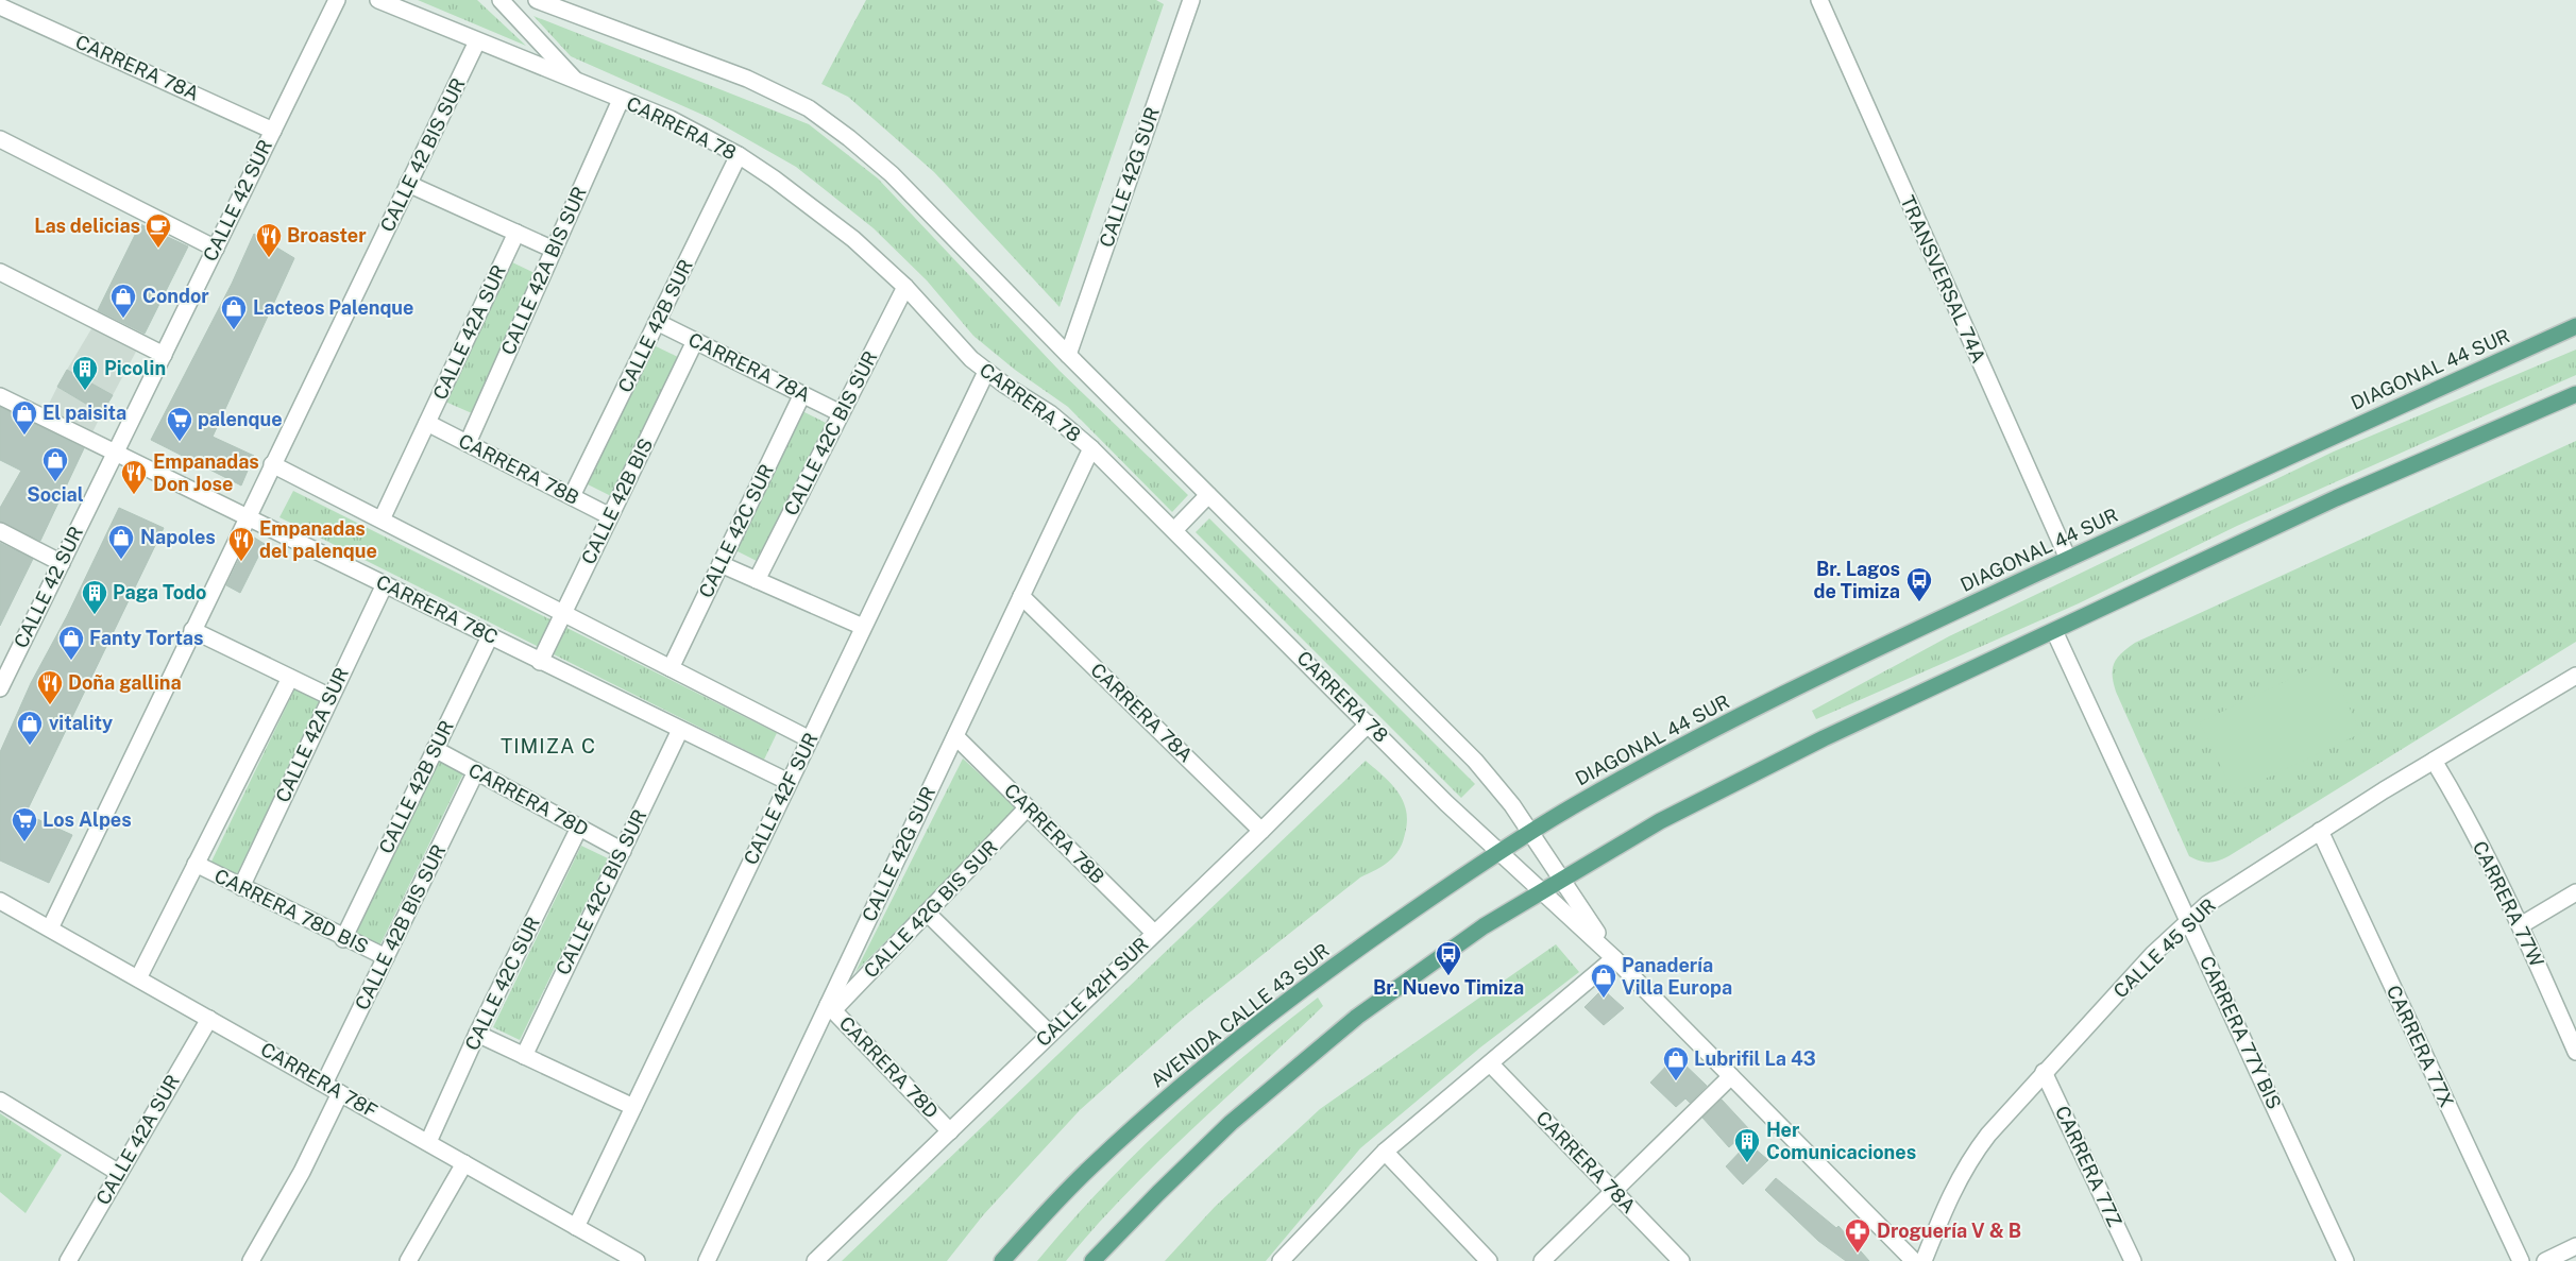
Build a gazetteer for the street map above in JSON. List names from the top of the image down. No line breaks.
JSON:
{"streets":{"main road":["DIAGONAL 44 SUR","AVENIDA CALLE 43 SUR"],"street":["CARRERA 78A","CARRERA 78","CALLE 42 BIS SUR","CALLE 42G SUR","CALLE 42 SUR","CALLE 42A BIS SUR","TRANSVERSAL 74A","CALLE 42B SUR","CALLE 42A SUR","CALLE 42C BIS SUR","CARRERA 78B","CALLE 42B BIS","CALLE 42C SUR","CARRERA 78C","CALLE 42F SUR","CARRERA 78D","CARRERA 77W","CALLE 42G BIS SUR","CARRERA 78D BIS","CALLE 42B BIS SUR","CALLE 45 SUR","CALLE 42H SUR","CARRERA 77Y BIS","CARRERA 77X","CARRERA 78F","CARRERA 77Z"]},"crossings":[["CARRERA 78A","CALLE 42G SUR"],["CARRERA 78A","CALLE 42 SUR"],["CARRERA 78A","CALLE 42B SUR"],["CARRERA 78A","CALLE 42C BIS SUR"],["CARRERA 78A","CALLE 42B BIS"],["CARRERA 78A","CALLE 42C SUR"],["CARRERA 78A","CALLE 42H SUR"],["CARRERA 78","CALLE 42 BIS SUR"],["CARRERA 78","CALLE 42G SUR"],["CARRERA 78","CALLE 42A BIS SUR"],["CARRERA 78","CALLE 42B SUR"],["CARRERA 78","DIAGONAL 44 SUR"],["CARRERA 78","CALLE 42C BIS SUR"],["CARRERA 78","CALLE 42F SUR"],["CARRERA 78","CALLE 42H SUR"],["CARRERA 78","AVENIDA CALLE 43 SUR"],["CALLE 42 BIS SUR","CARRERA 78C"],["CALLE 42 BIS SUR","CARRERA 78F"],["CALLE 42G SUR","CARRERA 78B"],["CALLE 42G SUR","CARRERA 78D"],["CALLE 42G SUR","CALLE 42G BIS SUR"],["CALLE 42 SUR","CARRERA 78C"],["CALLE 42A BIS SUR","CARRERA 78B"],["TRANSVERSAL 74A","DIAGONAL 44 SUR"],["CALLE 42B SUR","CARRERA 78B"],["CALLE 42B SUR","CARRERA 78C"],["CALLE 42B SUR","CARRERA 78D"],["CALLE 42B SUR","CARRERA 78D BIS"],["CALLE 42A SUR","CARRERA 78B"],["CALLE 42A SUR","CARRERA 78C"],["CALLE 42A SUR","CARRERA 78D BIS"],["CALLE 42A SUR","CARRERA 78F"],["DIAGONAL 44 SUR","AVENIDA CALLE 43 SUR"],["CALLE 42C BIS SUR","CARRERA 78C"],["CALLE 42C BIS SUR","CARRERA 78D"],["CARRERA 78B","CALLE 42B BIS"],["CARRERA 78B","CALLE 42G BIS SUR"],["CARRERA 78B","CALLE 42H SUR"],["CALLE 42B BIS","CARRERA 78C"],["CALLE 42C SUR","CARRERA 78D"],["CALLE 42C SUR","CARRERA 78F"],["CARRERA 78C","CALLE 42F SUR"],["CALLE 42F SUR","CARRERA 78F"],["CARRERA 78D","CALLE 42G BIS SUR"],["CARRERA 78D","CALLE 42B BIS SUR"],["CARRERA 78D","CALLE 42H SUR"],["CARRERA 77W","CALLE 45 SUR"],["CARRERA 78D BIS","CALLE 42B BIS SUR"],["CALLE 42B BIS SUR","CARRERA 78F"],["CALLE 45 SUR","CARRERA 77Y BIS"],["CALLE 45 SUR","CARRERA 77X"],["CALLE 45 SUR","CARRERA 77Z"]],"districts":["TIMIZA C"],"places":{"cafe":["Las delicias"],"restaurant":["Broaster","Empanadas Don Jose","Empanadas del palenque","Doña gallina"],"shop":["Condor","Lacteos Palenque","El paisita","Social","Napoles","Fanty Tortas","vitality","Panadería Villa Europa","Lubrifil La 43"],"building":["Picolin","Paga Todo","Her Comunicaciones"],"supermarket":["palenque","Los Alpes"],"bus stop":["Br. Lagos de Timiza","Br. Nuevo Timiza"],"pharmacy":["Droguería V & B"]}}
